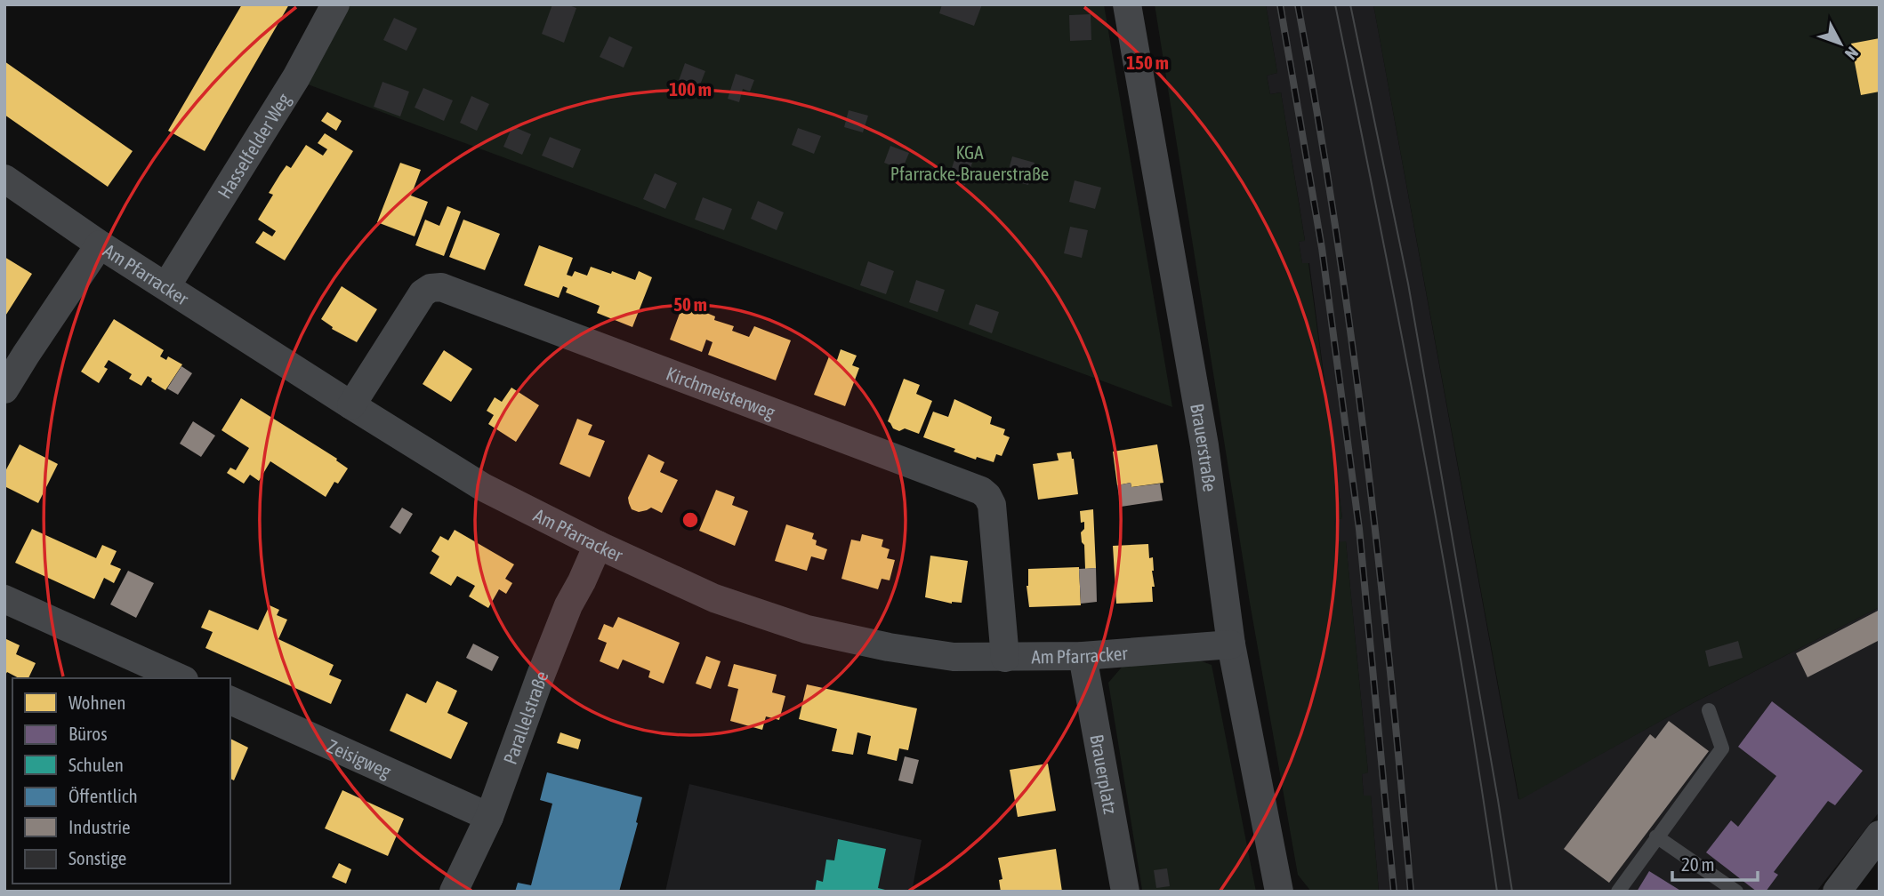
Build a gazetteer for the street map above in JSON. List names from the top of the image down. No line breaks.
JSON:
{"streets":{"street":["Hasselfelder Weg","Am Pfarracker","Kirchmeisterweg","Brauerstraße","Parallelstraße","Zeisigweg","Brauerplatz"]},"crossings":[["Hasselfelder Weg","Am Pfarracker"],["Am Pfarracker","Kirchmeisterweg"],["Am Pfarracker","Brauerstraße"],["Am Pfarracker","Parallelstraße"],["Am Pfarracker","Brauerplatz"],["Parallelstraße","Zeisigweg"]],"parks":["KGA Pfarracke-Brauerstraße"],"legend":["Wohnen","Büros","Schulen","Öffentlich","Industrie","Sonstige"],"scale_bar":"20 m","north":"bottom right","rings":["150 m","100 m","50 m"]}
